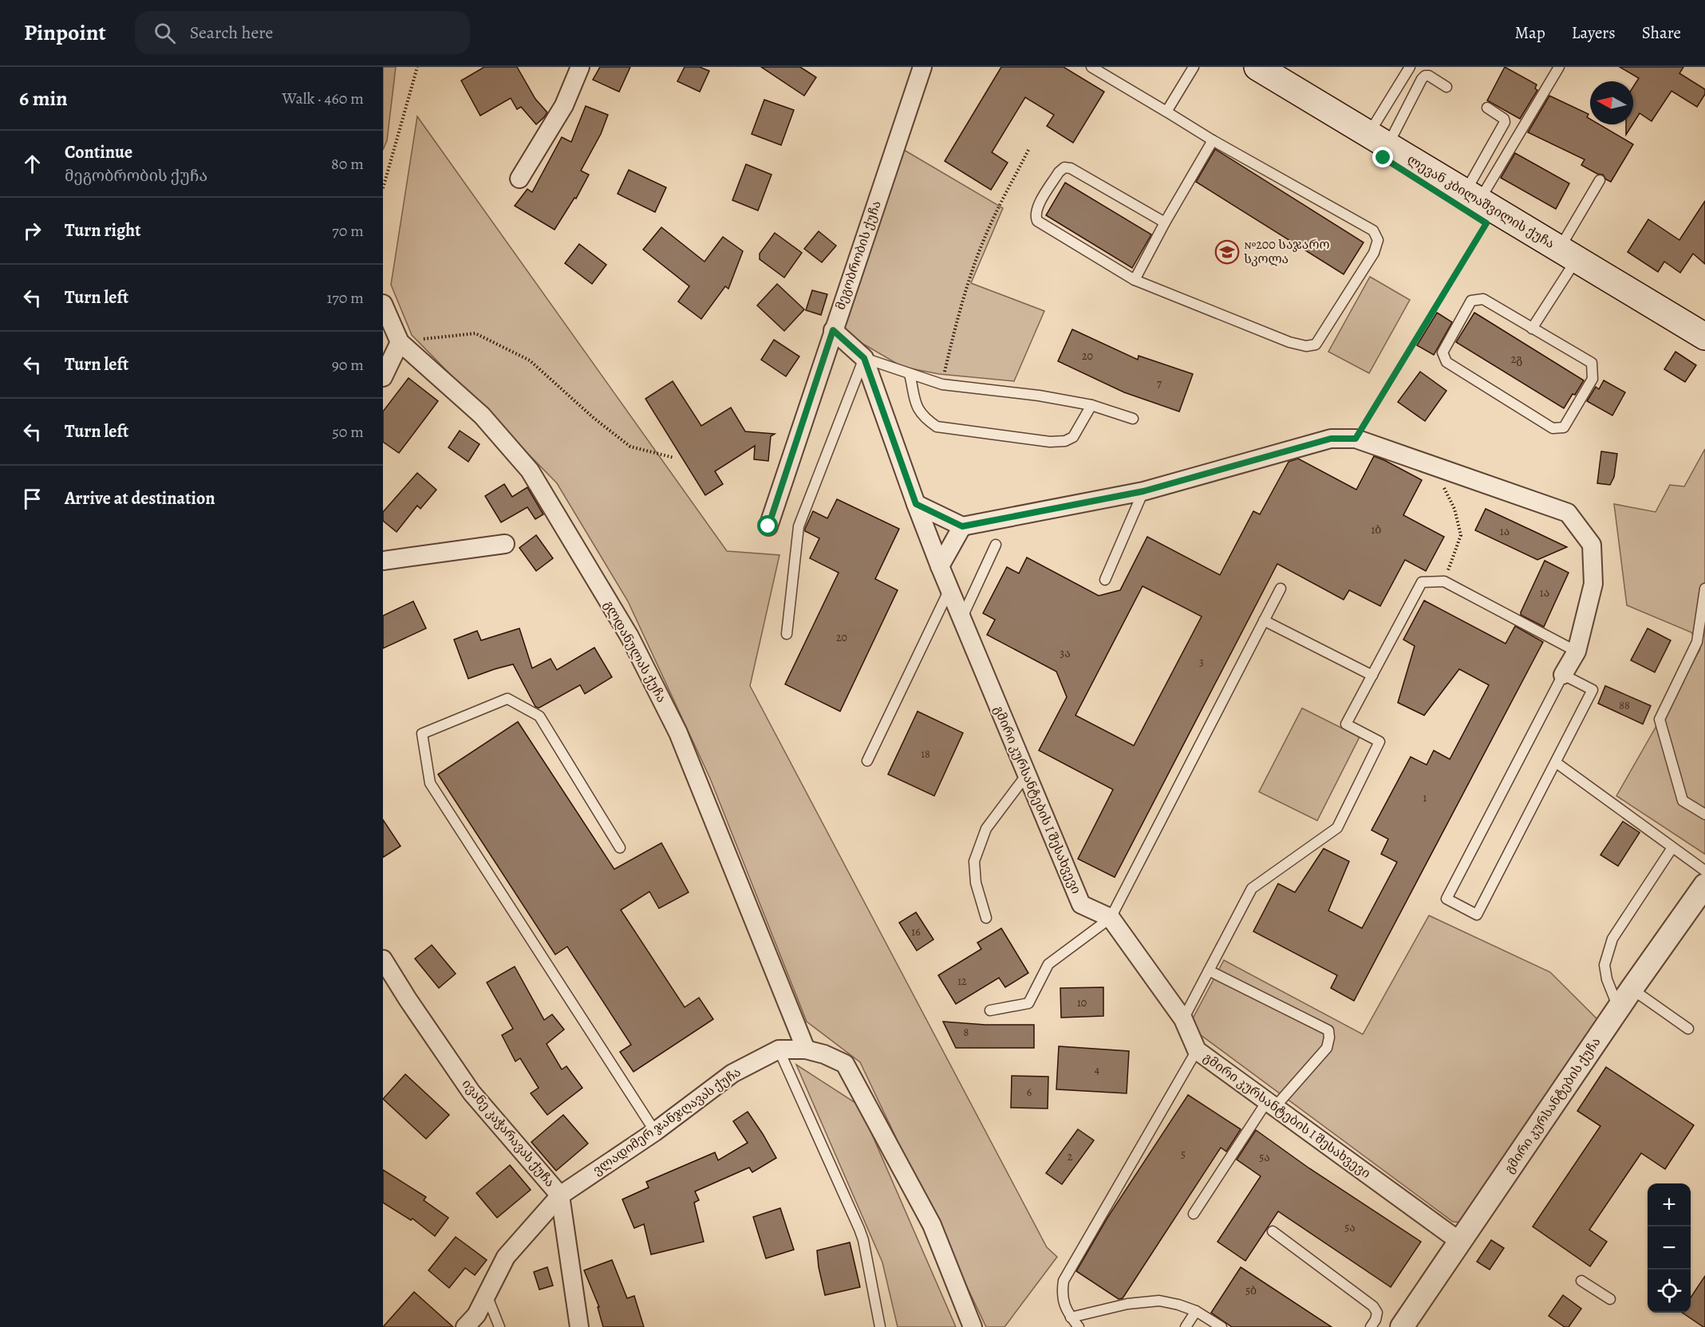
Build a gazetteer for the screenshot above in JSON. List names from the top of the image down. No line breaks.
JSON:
{"streets":{"main road":["ლევან კბილაშვილის ქუჩა"],"street":["მეგობრობის ქუჩა","გლდანულას ქუჩა","გმირი კურსანტების I შესახვევი","გმირი კურსანტების ქუჩა","ვლადიმერ ჯანჯღავას ქუჩა","ივანე კაჭარავას ქუჩა"]},"crossings":[["მეგობრობის ქუჩა","გმირი კურსანტების I შესახვევი"],["გლდანულას ქუჩა","ვლადიმერ ჯანჯღავას ქუჩა"],["გმირი კურსანტების I შესახვევი","გმირი კურსანტების ქუჩა"],["ვლადიმერ ჯანჯღავას ქუჩა","ივანე კაჭარავას ქუჩა"]],"places":{"school or university":["№200 საჯარო სკოლა"]},"house_numbers":["20","2გ","7","1ბ","1ა","1ა","20","3ა","3","88","18","1","16","12","10","8","4","6","5","2","5ა","5ა","5ბ"],"north":"left","page":{"header":"Pinpoint","search":"Search here","nav":["Map","Layers","Share"],"heading":["6 min","Walk · 460 m"],"list":[["Continue","მეგობრობის ქუჩა","80 m"],["Turn right","70 m"],["Turn left","170 m"],["Turn left","90 m"],["Turn left","50 m"],"Arrive at destination"],"map_buttons":["+","−"]}}
